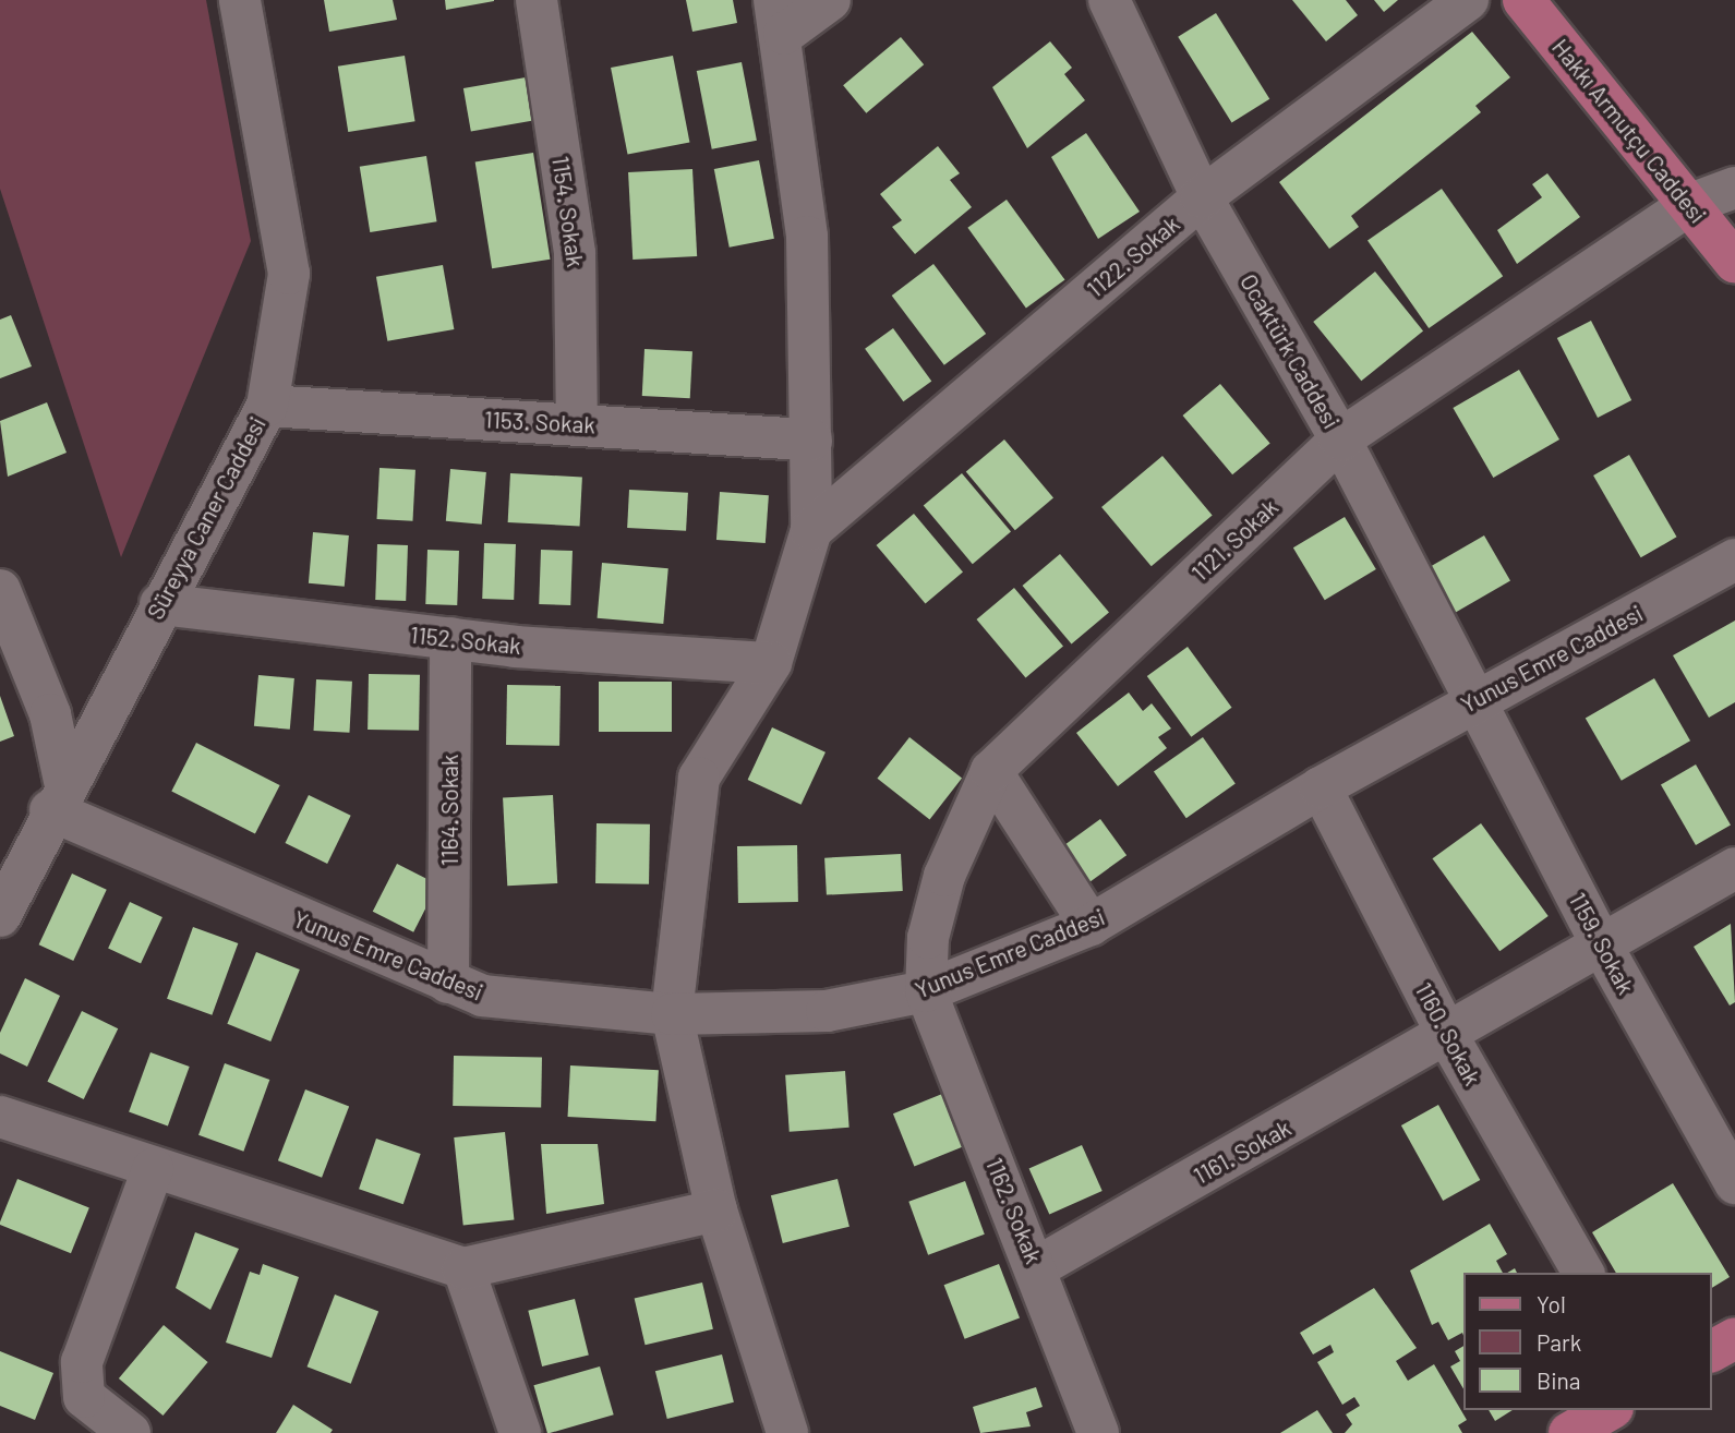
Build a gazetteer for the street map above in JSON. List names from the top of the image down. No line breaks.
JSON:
{"streets":{"main road":["Hakkı Armutçu Caddesi"],"street":["1154. Sokak","1122. Sokak","Ocaktürk Caddesi","1153. Sokak","Süreyya Caner Caddesi","1121. Sokak","1152. Sokak","Yunus Emre Caddesi","1164. Sokak","1159. Sokak","1160. Sokak","1161. Sokak","1162. Sokak"]},"crossings":[["Hakkı Armutçu Caddesi","1121. Sokak"],["1154. Sokak","1153. Sokak"],["1122. Sokak","Ocaktürk Caddesi"],["Ocaktürk Caddesi","1121. Sokak"],["Ocaktürk Caddesi","Yunus Emre Caddesi"],["Ocaktürk Caddesi","1159. Sokak"],["1153. Sokak","Süreyya Caner Caddesi"],["Süreyya Caner Caddesi","1152. Sokak"],["Süreyya Caner Caddesi","Yunus Emre Caddesi"],["1121. Sokak","Yunus Emre Caddesi"],["1121. Sokak","1162. Sokak"],["1152. Sokak","1164. Sokak"],["Yunus Emre Caddesi","1164. Sokak"],["Yunus Emre Caddesi","1159. Sokak"],["Yunus Emre Caddesi","1160. Sokak"],["Yunus Emre Caddesi","1162. Sokak"],["1159. Sokak","1161. Sokak"],["1160. Sokak","1161. Sokak"],["1161. Sokak","1162. Sokak"]],"legend":["Yol","Park","Bina"]}
